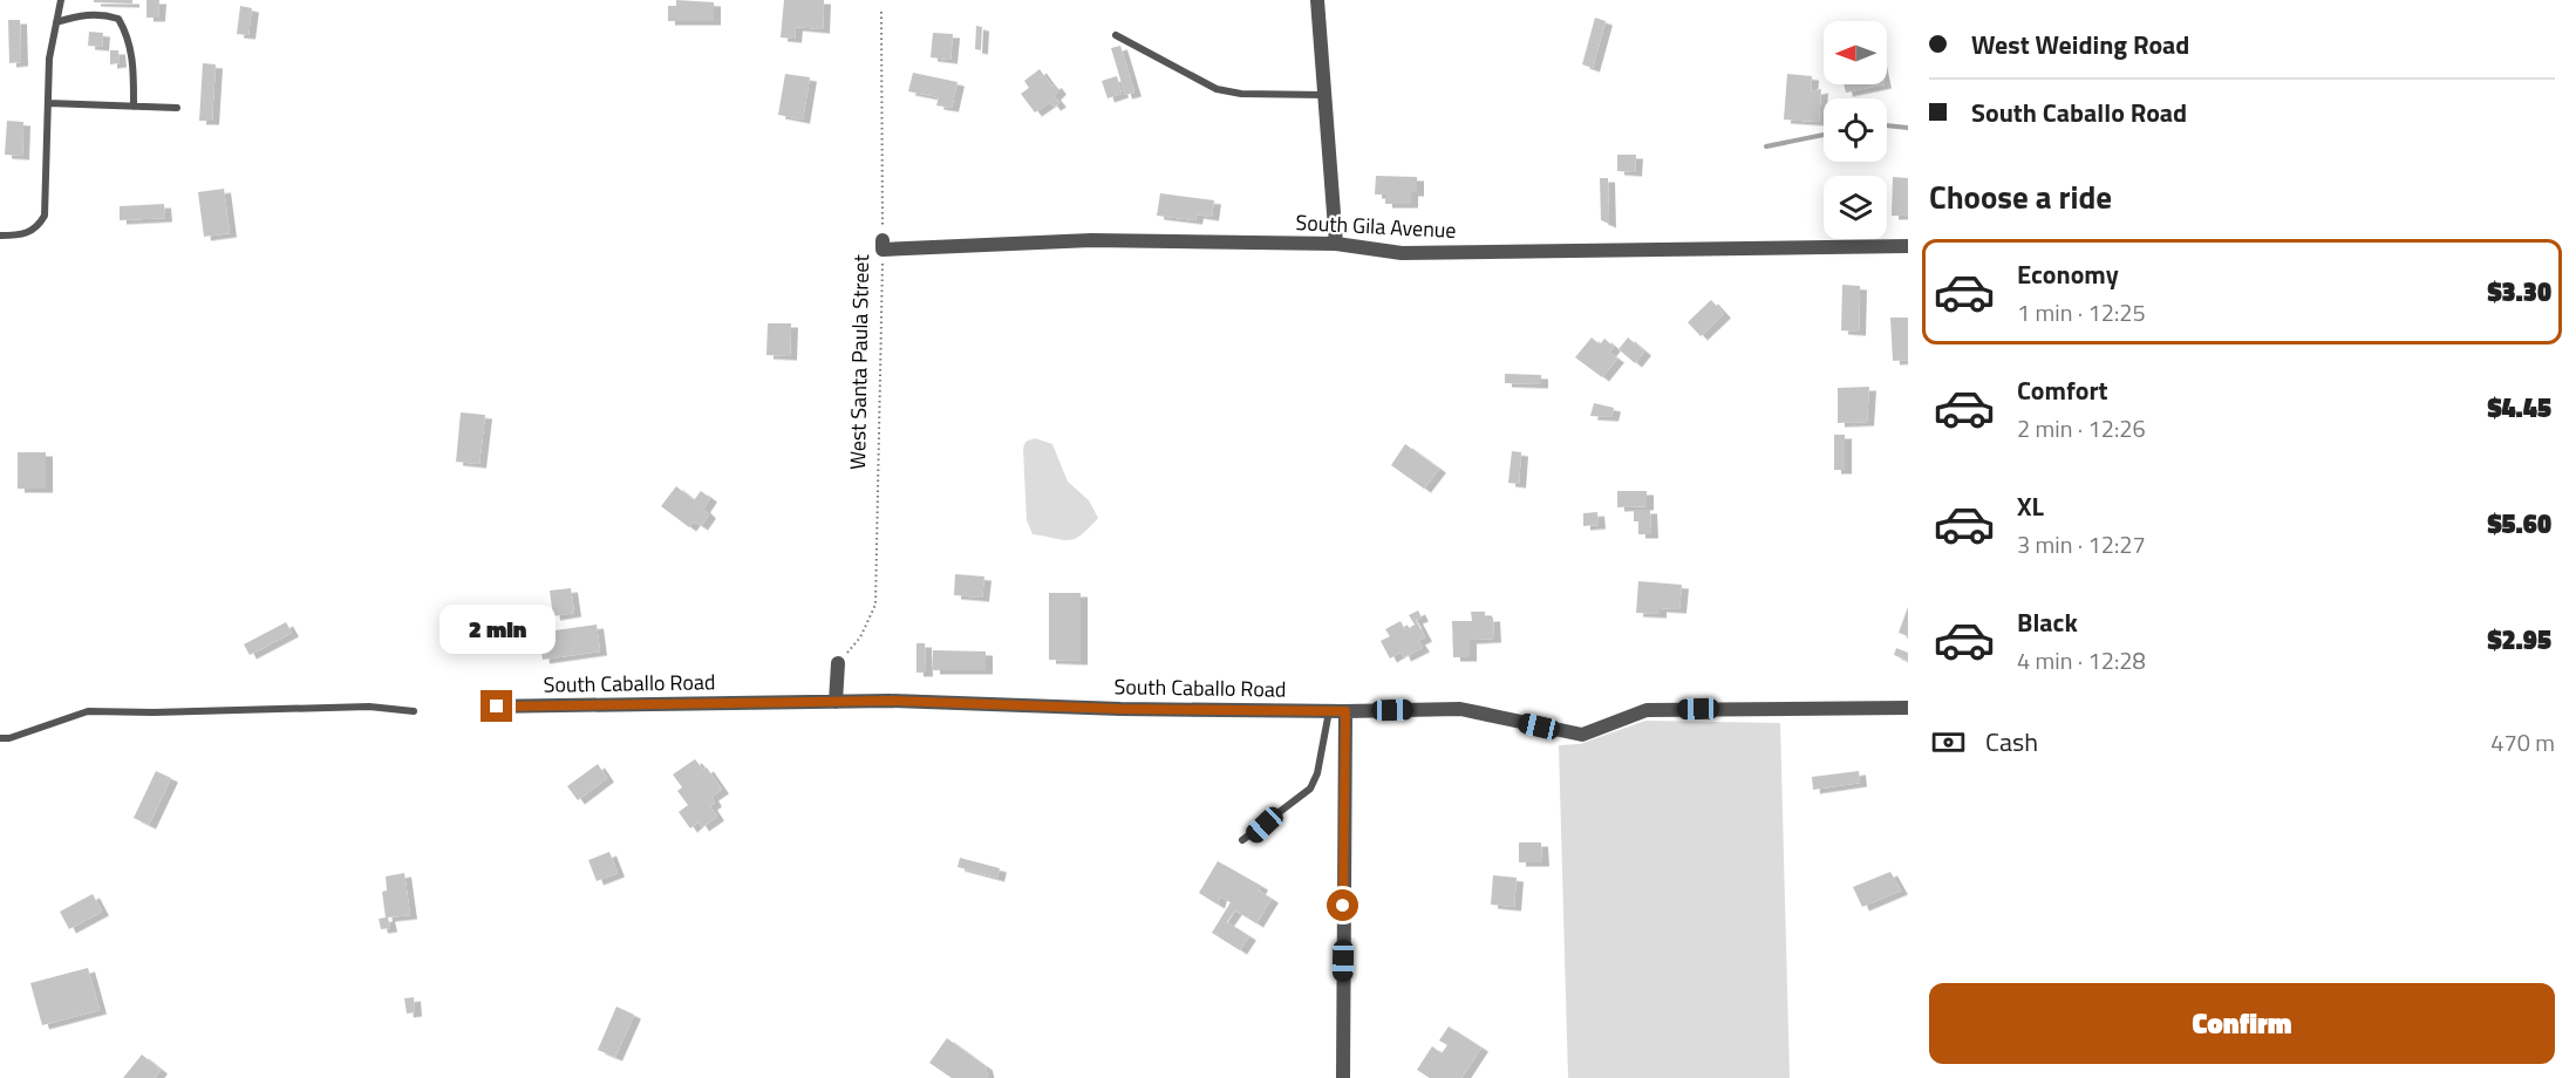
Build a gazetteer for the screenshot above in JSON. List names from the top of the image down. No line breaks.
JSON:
{"streets":{"street":["South Gila Avenue","South Caballo Road"],"path":["West Santa Paula Street"]},"crossings":[["South Gila Avenue","West Santa Paula Street"]],"north":"left","page":{"banner":["West Weiding Road","South Caballo Road"],"heading":"Choose a ride","list":[{"name":"Economy","note":"1 min · 12:25","value":"$3.30"},{"name":"Comfort","note":"2 min · 12:26","value":"$4.45"},{"name":"XL","note":"3 min · 12:27","value":"$5.60"},{"name":"Black","note":"4 min · 12:28","value":"$2.95"}],"bubble":"2 min","pay":["Cash","470 m"],"buttons":"Confirm"}}
